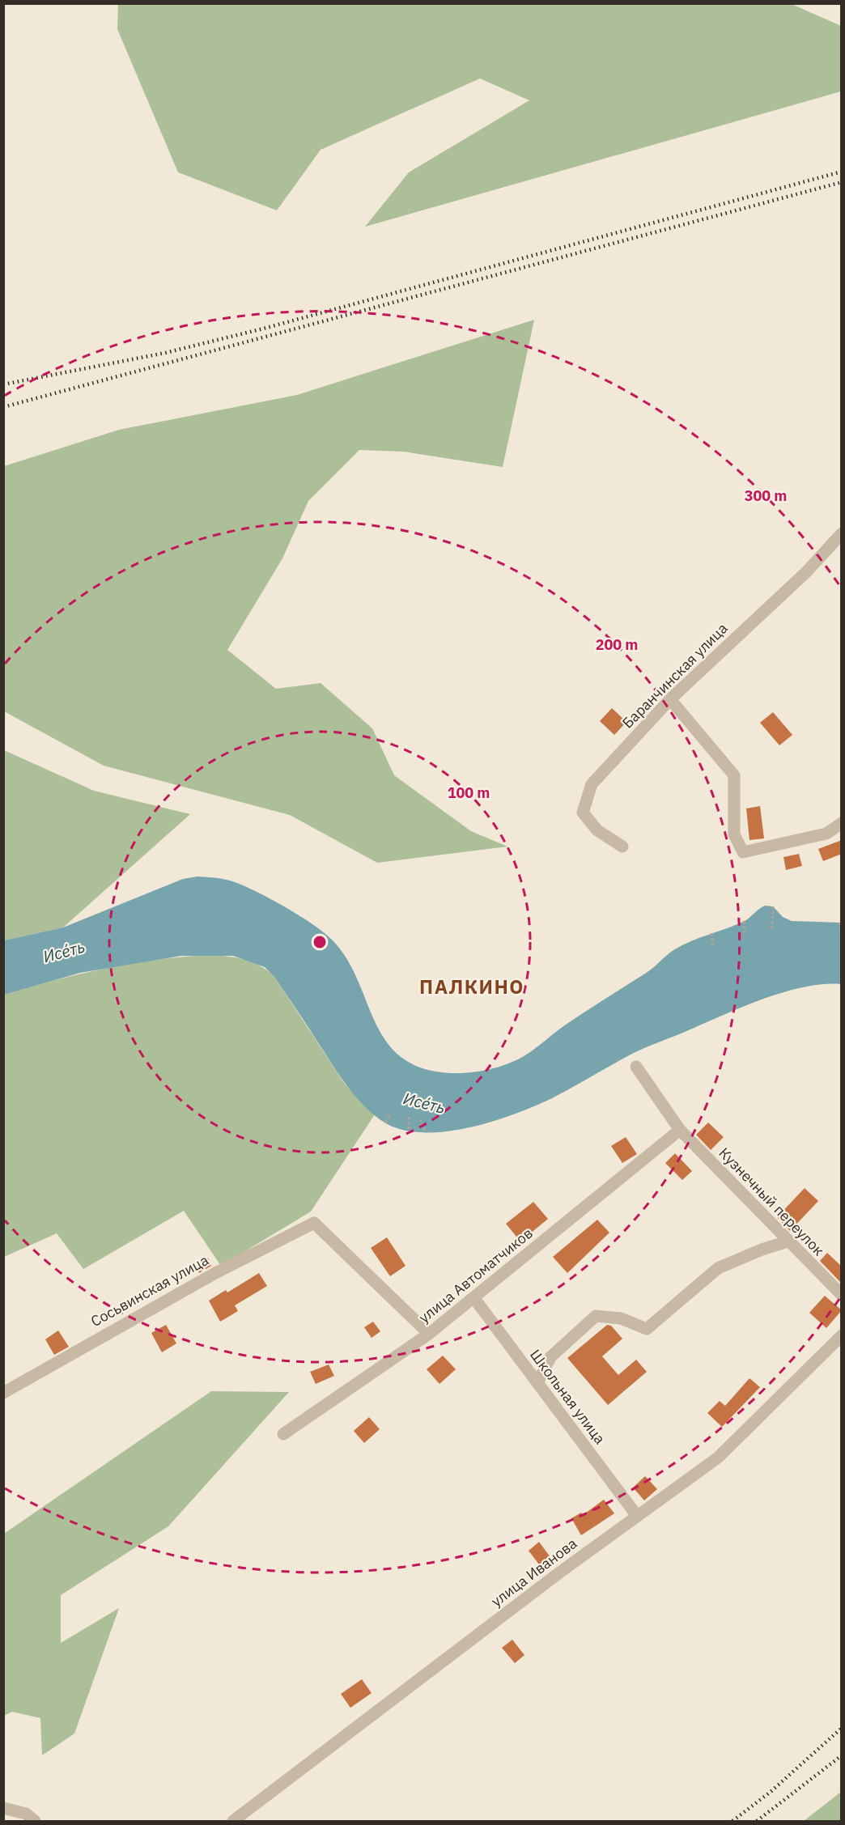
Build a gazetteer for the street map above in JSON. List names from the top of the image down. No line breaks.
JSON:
{"streets":{"street":["Баранчинская улица","Кузнечный переулок","улица Автоматчиков","Сосьвинская улица","Школьная улица","улица Иванова"]},"crossings":[["Кузнечный переулок","улица Автоматчиков"],["улица Автоматчиков","Сосьвинская улица"],["улица Автоматчиков","Школьная улица"],["Школьная улица","улица Иванова"]],"districts":["ПАЛКИНО"],"water":["Исе́ть"],"rings":["300 m","200 m","100 m"]}
